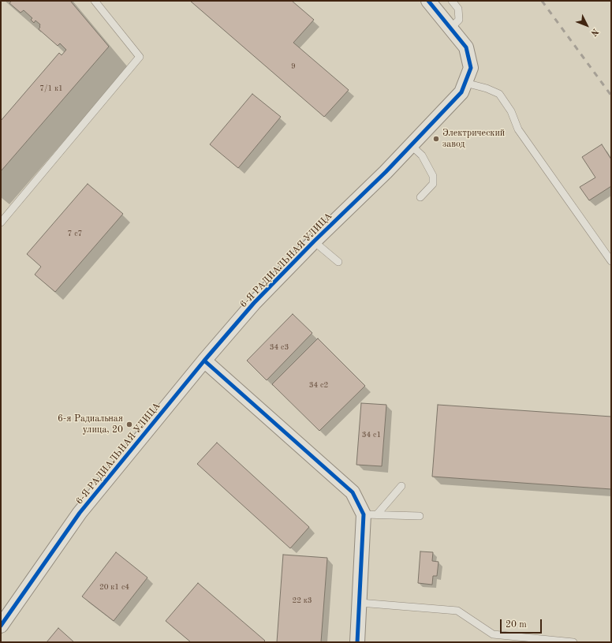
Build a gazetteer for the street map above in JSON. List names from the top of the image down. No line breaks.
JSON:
{"streets":{"street":["6-Я РАДИАЛЬНАЯ УЛИЦА"]},"places":["Электрический завод","6-я Радиальная улица, 20"],"house_numbers":["9","7/1 к1","7 с7","34 с3","34 с2","34 с1","20 к1 с4","22 к3"],"scale_bar":"20 m","north":"bottom right"}
